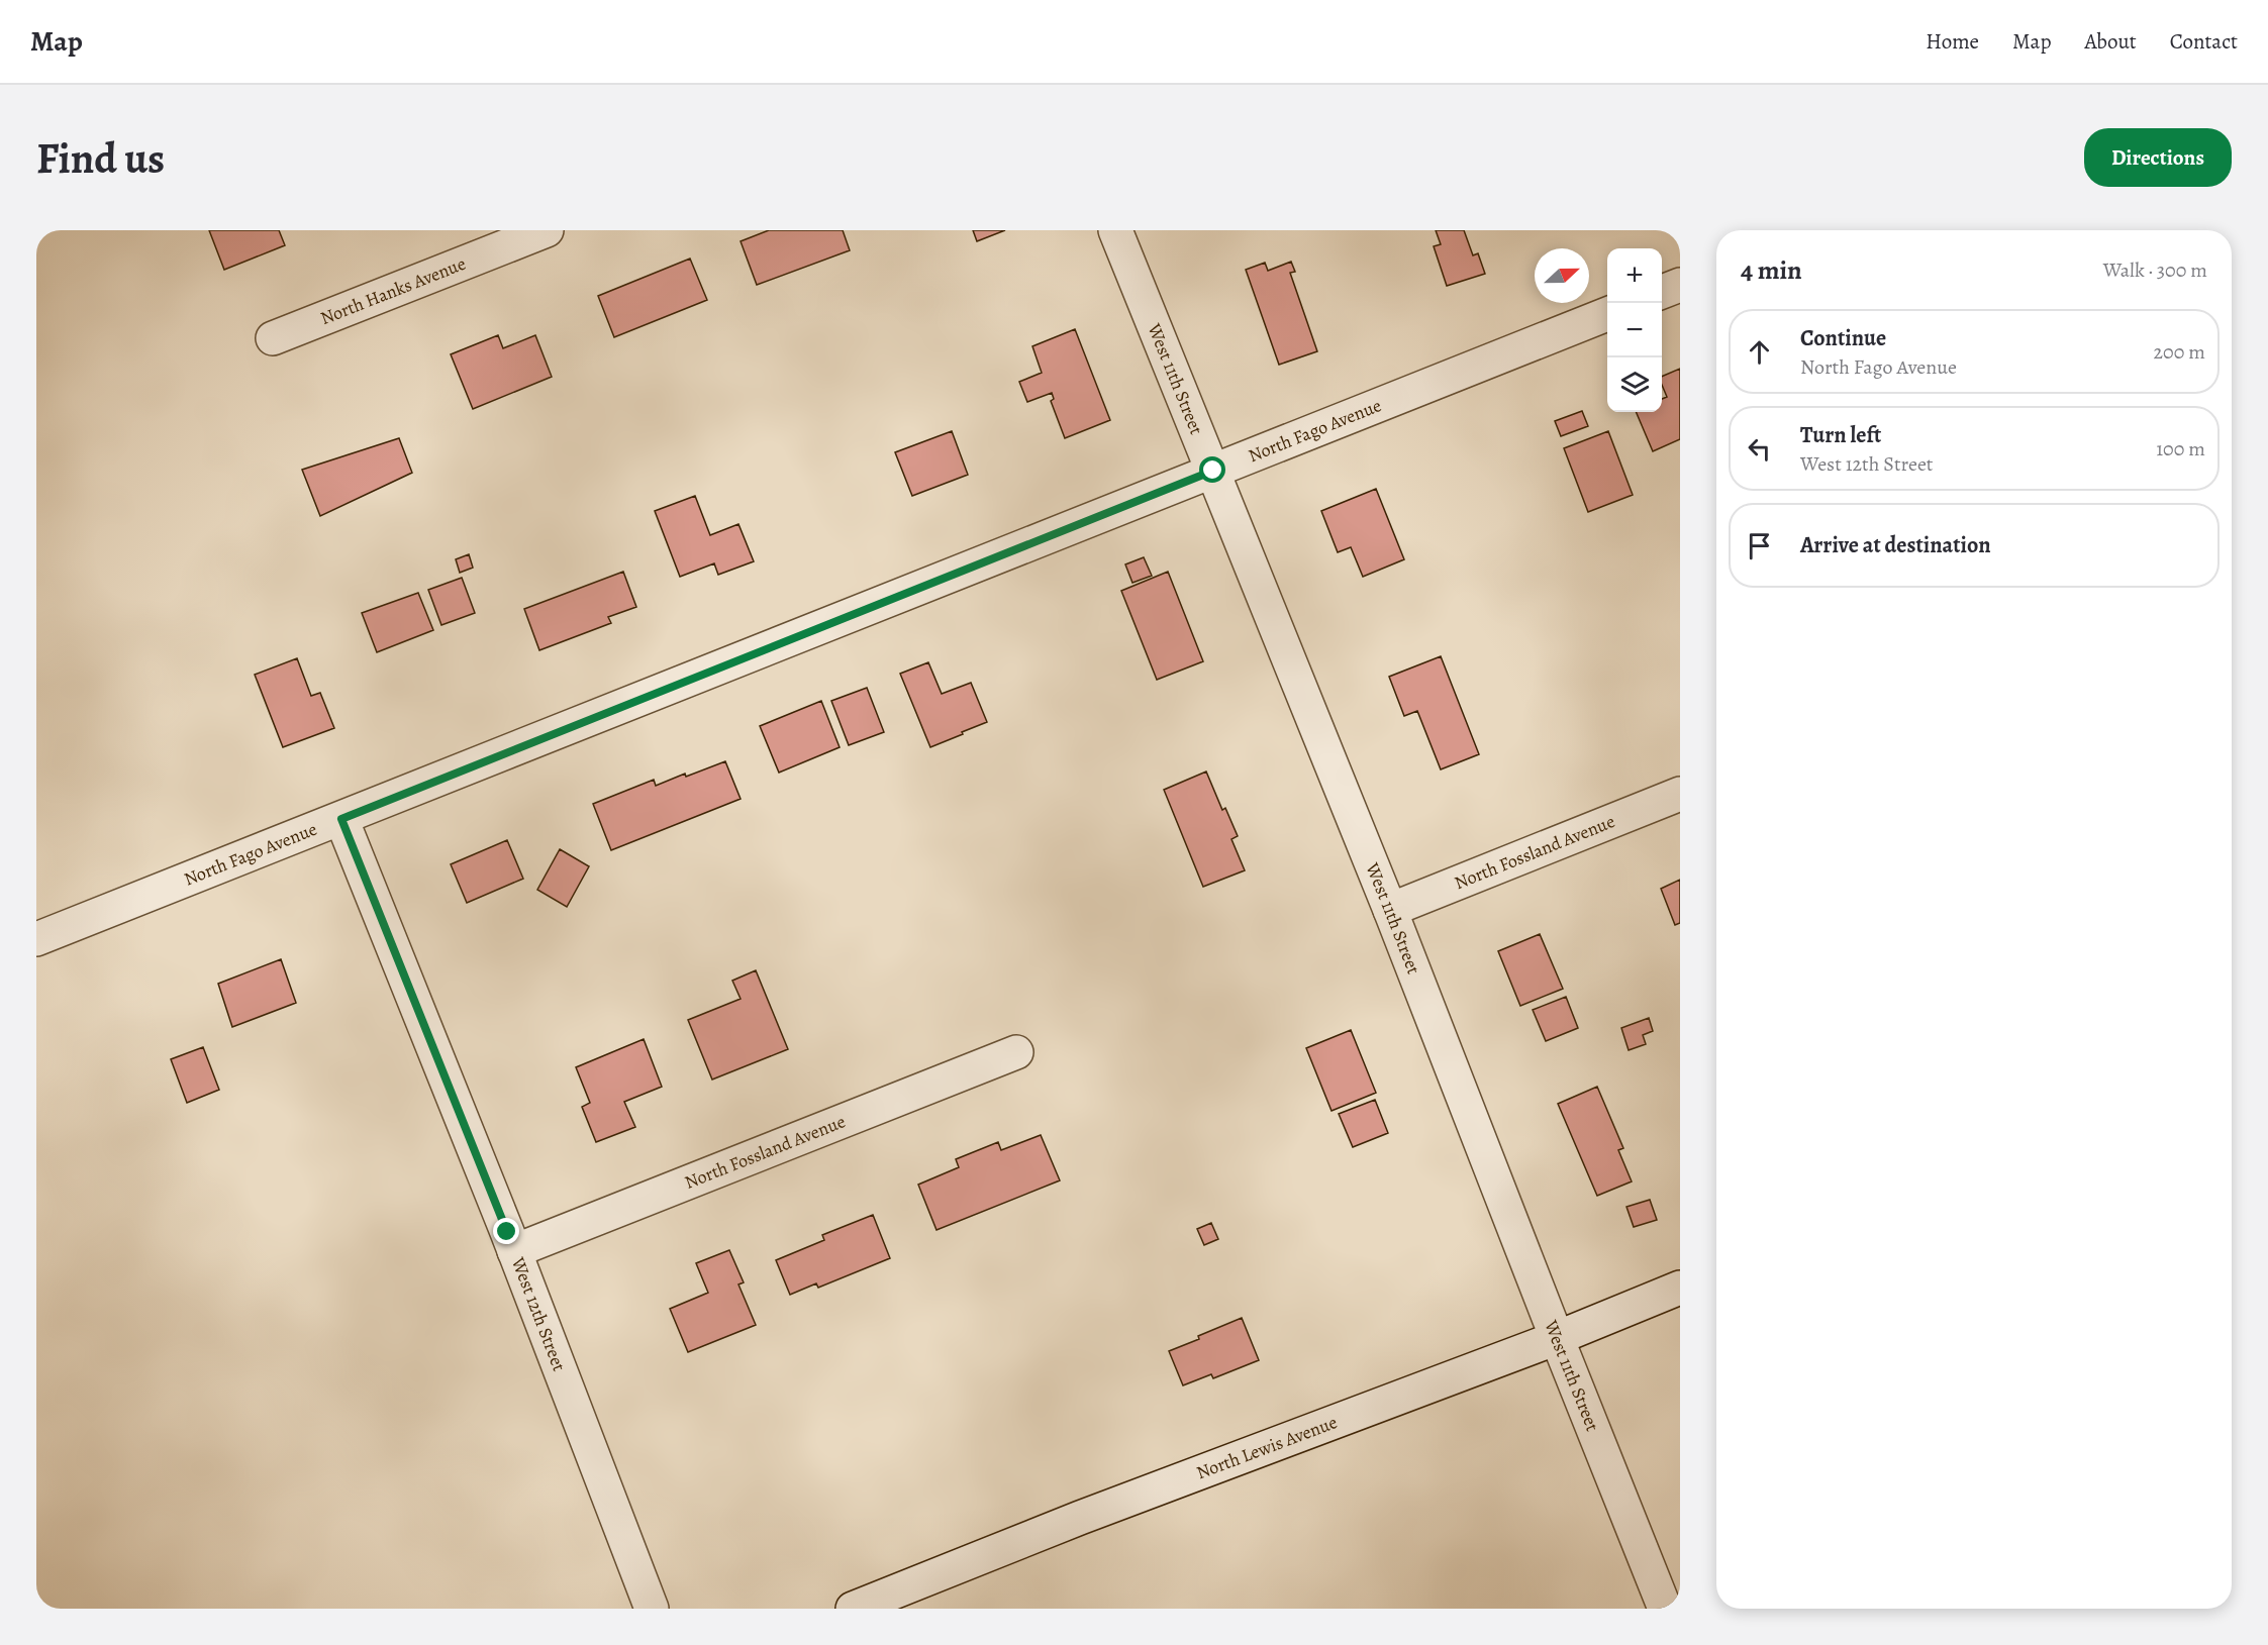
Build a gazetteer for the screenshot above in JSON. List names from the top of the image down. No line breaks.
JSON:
{"streets":{"street":["North Hanks Avenue","West 11th Street","North Fago Avenue","North Fossland Avenue","West 12th Street","North Lewis Avenue"]},"crossings":[["West 11th Street","North Fago Avenue"],["West 11th Street","North Fossland Avenue"],["West 11th Street","North Lewis Avenue"],["North Fago Avenue","West 12th Street"],["North Fossland Avenue","West 12th Street"]],"north":"right","page":{"header":"Map","nav":["Home","Map","About","Contact"],"buttons":"Directions","title":"Find us","heading":["4 min","Walk · 300 m"],"map_buttons":["+","−"],"list":[["Continue","North Fago Avenue","200 m"],["Turn left","West 12th Street","100 m"],"Arrive at destination"]}}
